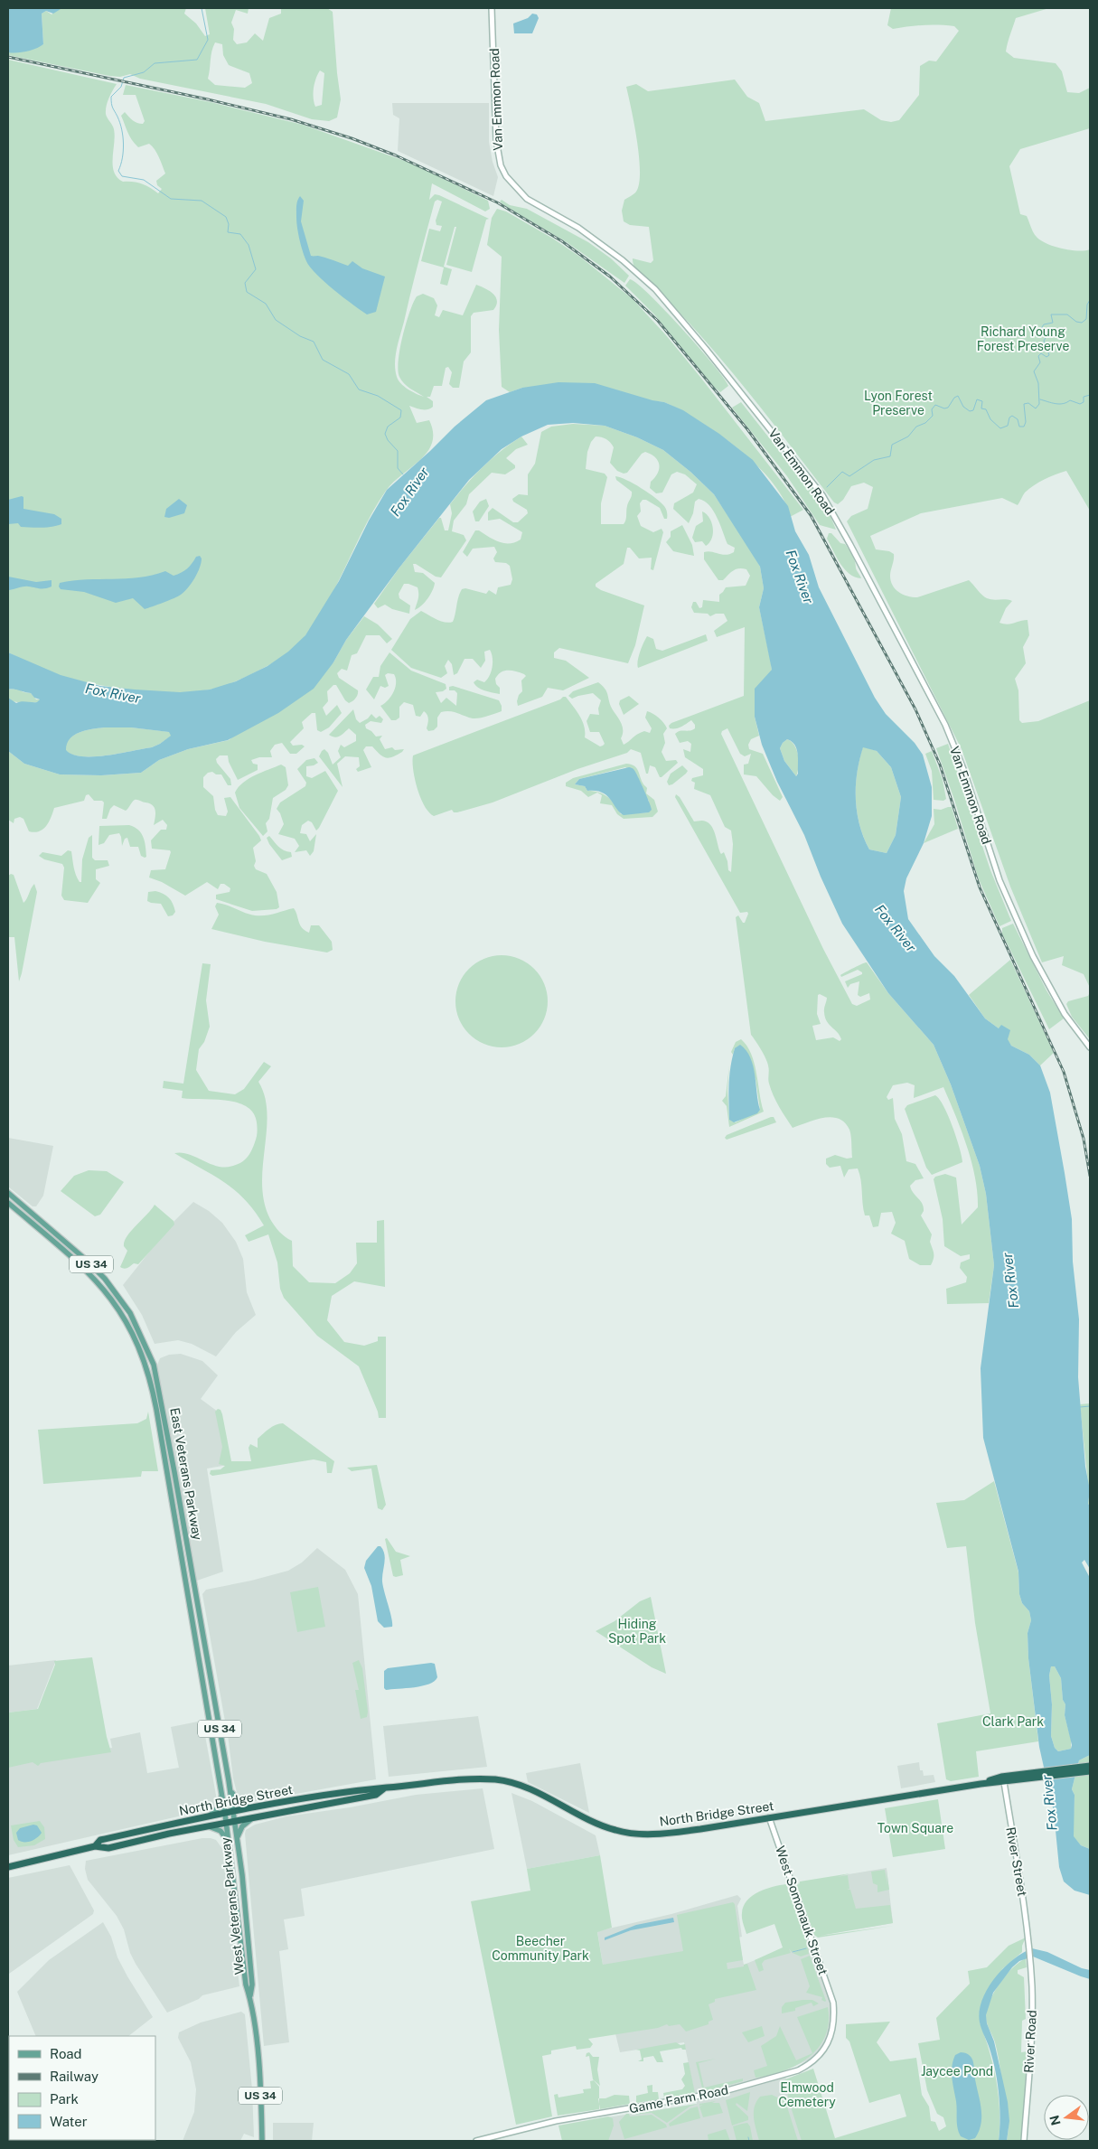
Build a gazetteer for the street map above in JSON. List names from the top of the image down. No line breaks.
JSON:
{"streets":{"highway":["North Bridge Street"],"main road":["US 34","East Veterans Parkway","West Veterans Parkway"],"street":["Van Emmon Road","River Street","West Somonauk Street","River Road","Game Farm Road"]},"crossings":[["East Veterans Parkway","North Bridge Street"],["East Veterans Parkway","West Veterans Parkway"],["North Bridge Street","River Street"],["North Bridge Street","West Veterans Parkway"],["North Bridge Street","West Somonauk Street"],["River Street","River Road"],["West Somonauk Street","Game Farm Road"]],"water":["Fox River"],"parks":["Richard Young Forest Preserve","Lyon Forest Preserve","Hiding Spot Park","Clark Park","Town Square","Beecher Community Park","Jaycee Pond","Elmwood Cemetery"],"legend":["Road","Railway","Park","Water"],"north":"left"}
